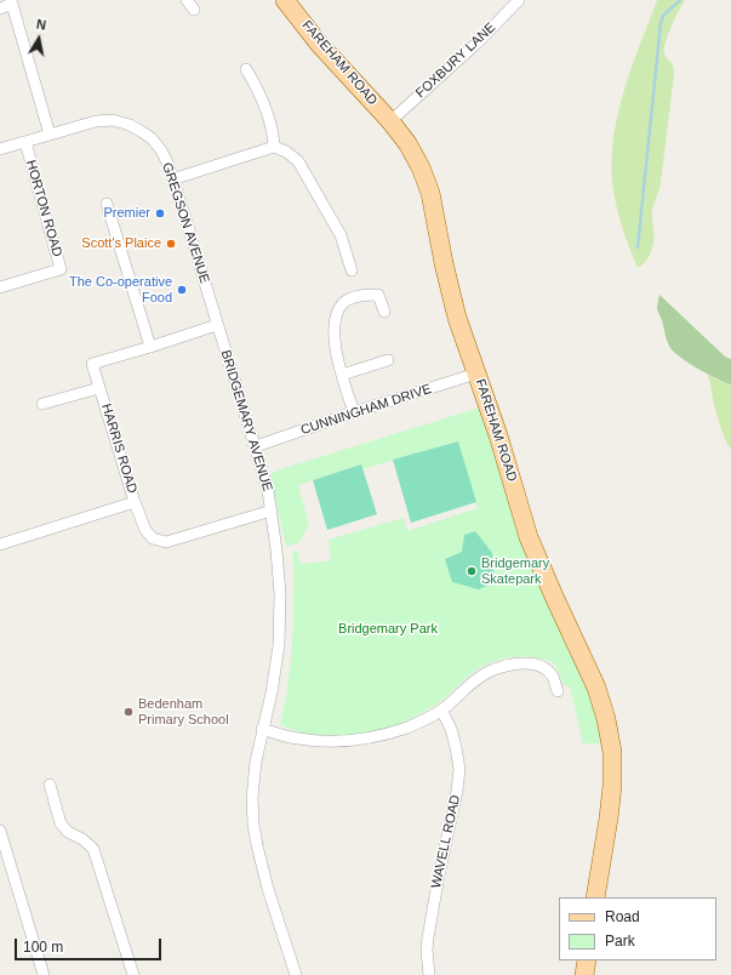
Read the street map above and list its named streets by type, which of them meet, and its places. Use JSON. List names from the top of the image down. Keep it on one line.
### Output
{"streets":{"main road":["FAREHAM ROAD"],"street":["FOXBURY LANE","HORTON ROAD","GREGSON AVENUE","CUNNINGHAM DRIVE","BRIDGEMARY AVENUE","HARRIS ROAD","WAVELL ROAD"]},"crossings":[["FOXBURY LANE","FAREHAM ROAD"],["FAREHAM ROAD","CUNNINGHAM DRIVE"],["HORTON ROAD","GREGSON AVENUE"],["GREGSON AVENUE","BRIDGEMARY AVENUE"],["GREGSON AVENUE","HARRIS ROAD"],["CUNNINGHAM DRIVE","BRIDGEMARY AVENUE"],["BRIDGEMARY AVENUE","HARRIS ROAD"]],"parks":["Bridgemary Park"],"places":["Premier","Scott's Plaice","The Co-operative Food","Bridgemary Skatepark","Bedenham Primary School"],"legend":["Road","Park"],"scale_bar":"100 m","north":"top"}
